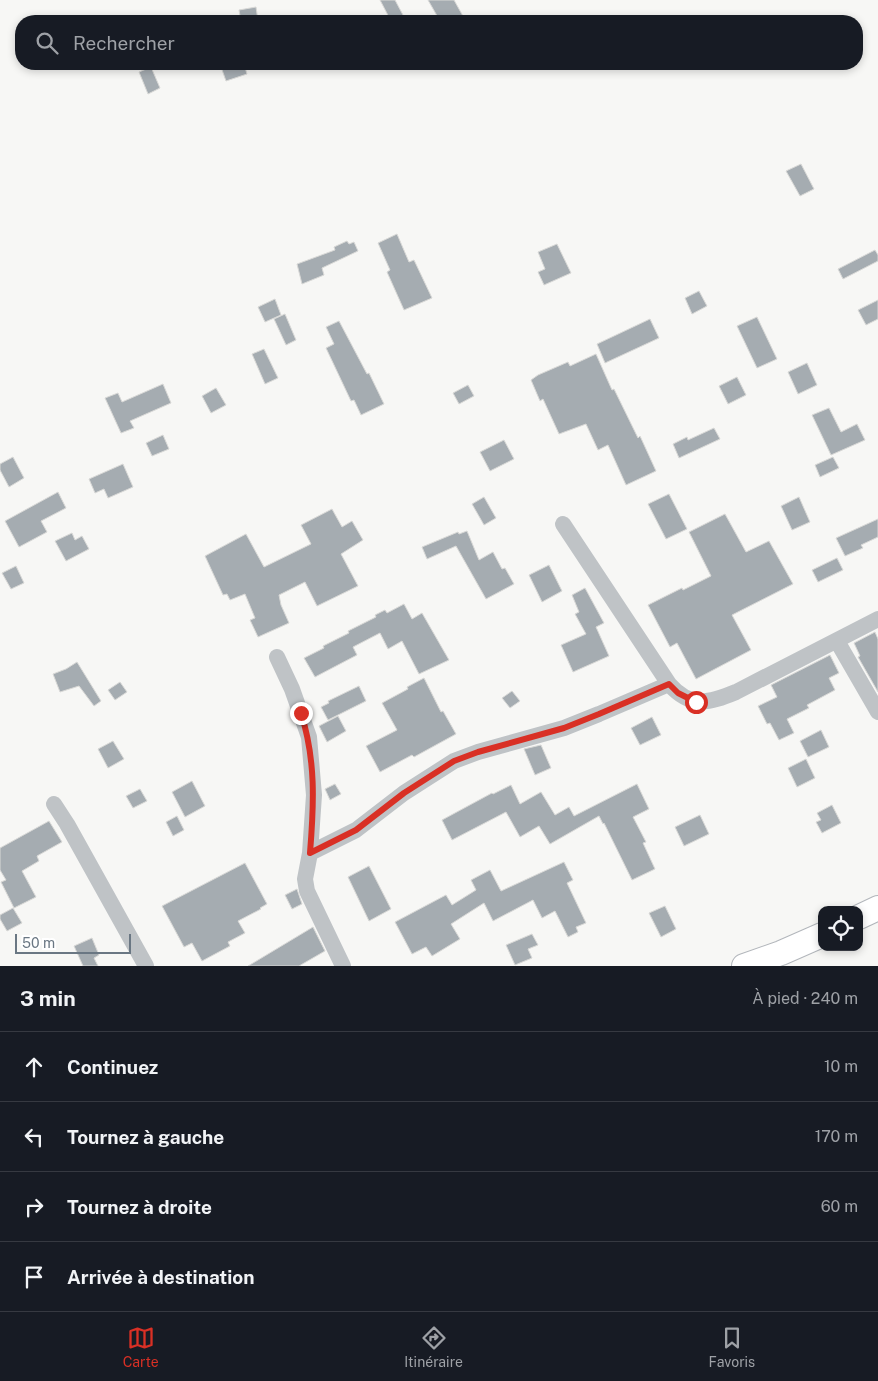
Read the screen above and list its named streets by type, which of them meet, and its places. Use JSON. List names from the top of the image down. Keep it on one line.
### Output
{"scale_bar":"50 m","page":{"search":"Rechercher","scale":"50 m","heading":["3 min","À pied · 240 m"],"list":[["Continuez","10 m"],["Tournez à gauche","170 m"],["Tournez à droite","60 m"],"Arrivée à destination"],"nav":["Carte","Itinéraire","Favoris"]}}
